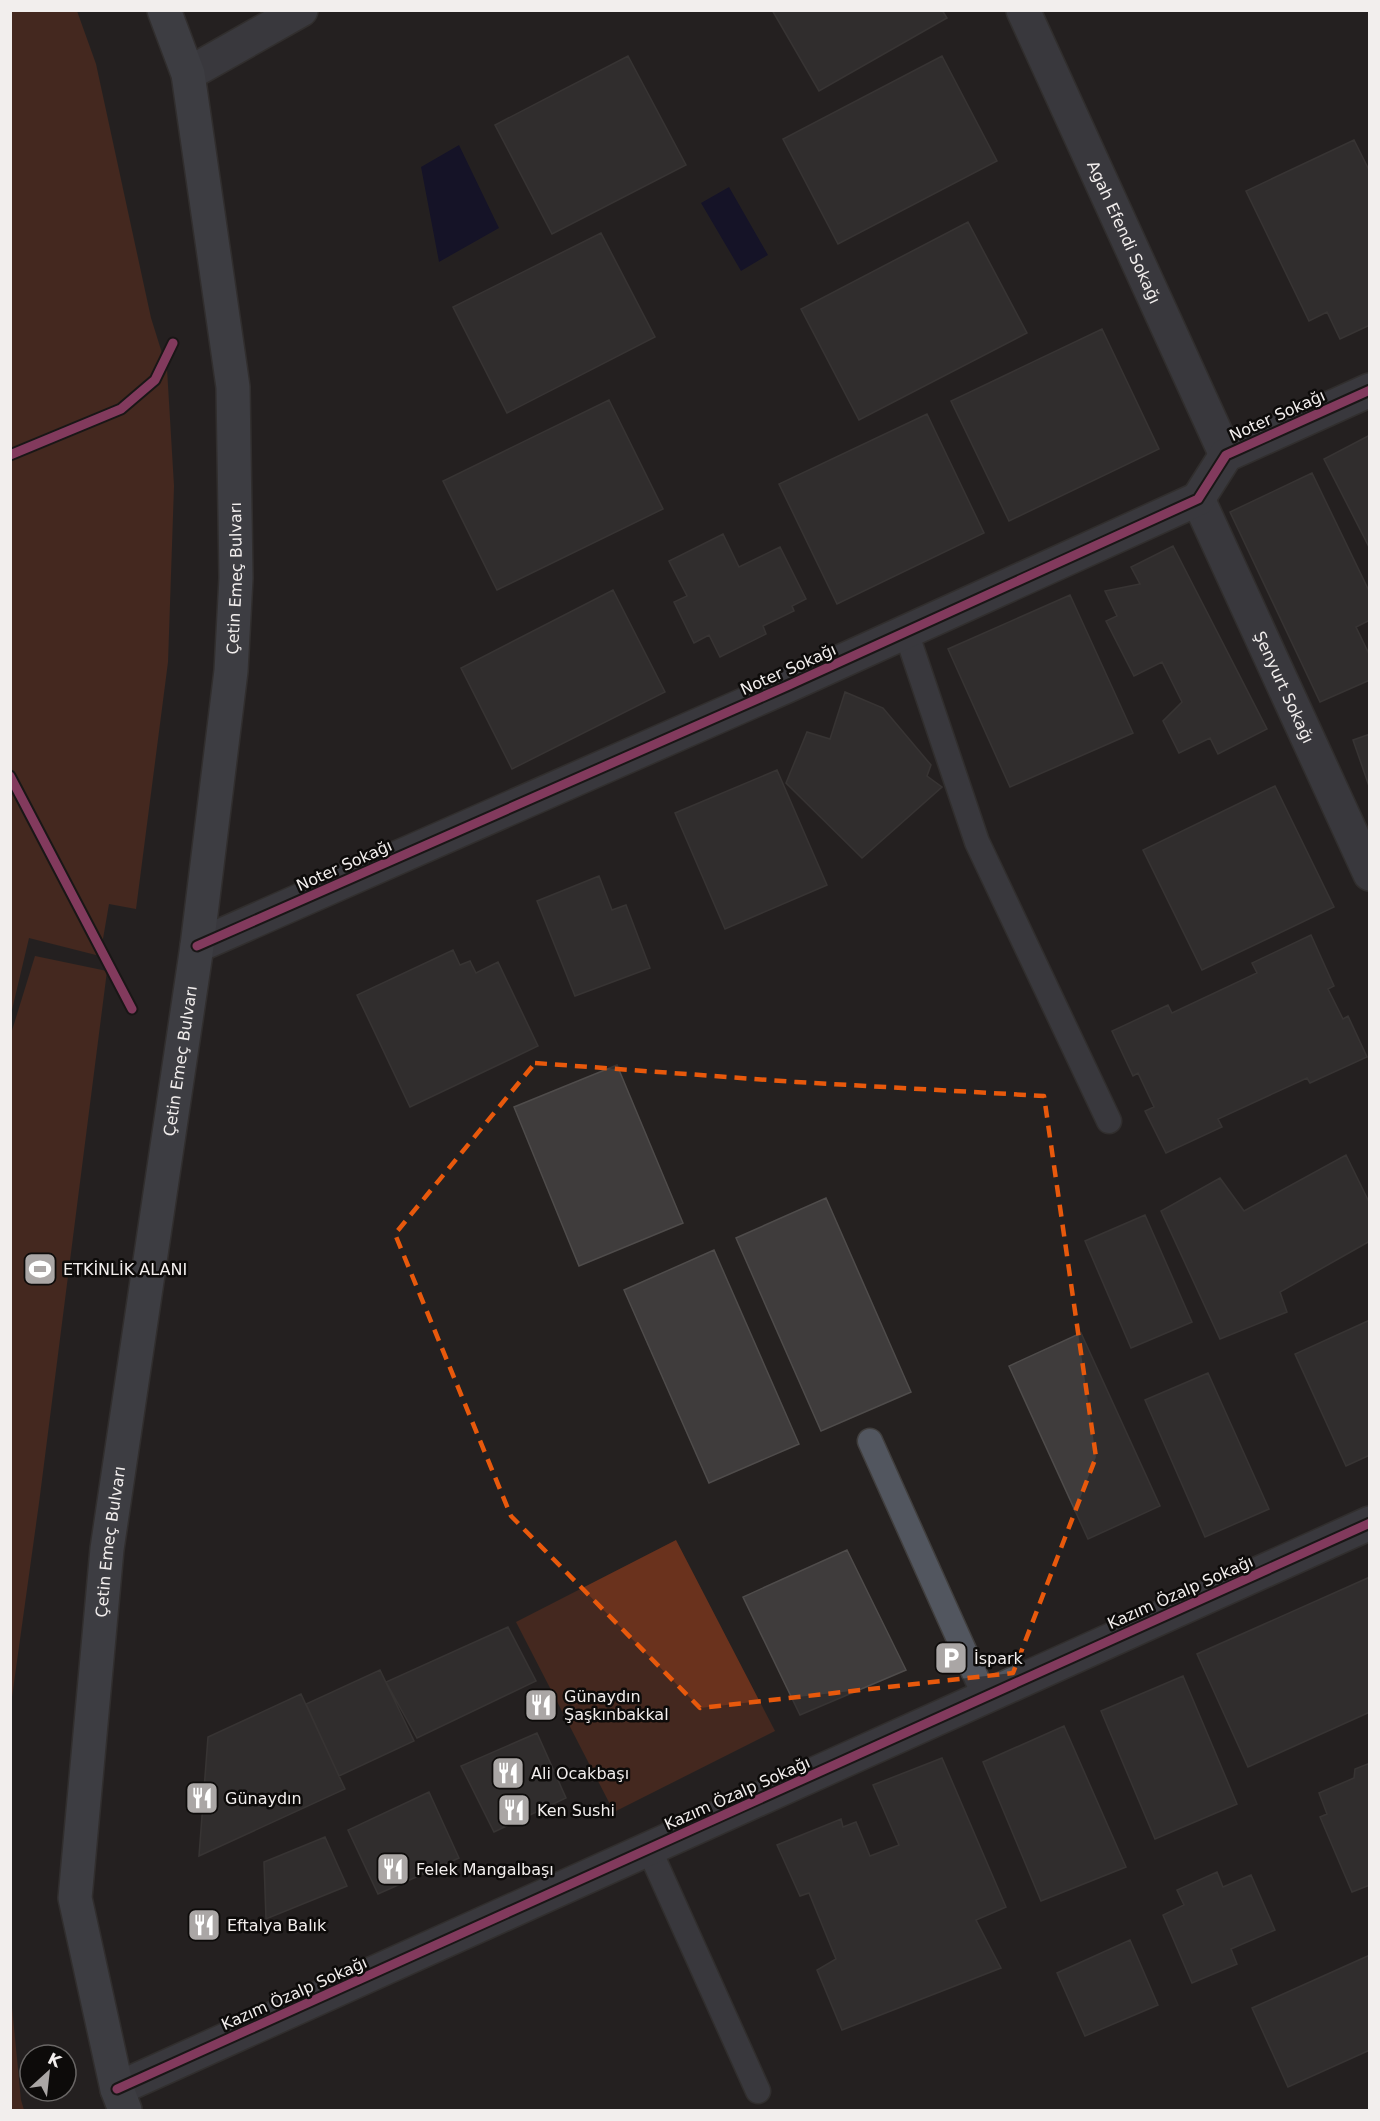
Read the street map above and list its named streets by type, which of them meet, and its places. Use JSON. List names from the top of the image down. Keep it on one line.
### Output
{"streets":{"main road":["Çetin Emeç Bulvarı"],"street":["Agah Efendi Sokağı","Noter Sokağı","Şenyurt Sokağı","Kazım Özalp Sokağı"]},"crossings":[["Agah Efendi Sokağı","Noter Sokağı"],["Noter Sokağı","Çetin Emeç Bulvarı"],["Noter Sokağı","Şenyurt Sokağı"],["Çetin Emeç Bulvarı","Kazım Özalp Sokağı"]],"places":{"sports":["ETKİNLİK ALANI"],"parking":["İspark"],"restaurant":["Günaydın Şaşkınbakkal","Ali Ocakbaşı","Günaydın","Ken Sushi","Felek Mangalbaşı","Eftalya Balık"]},"north":"top right"}
